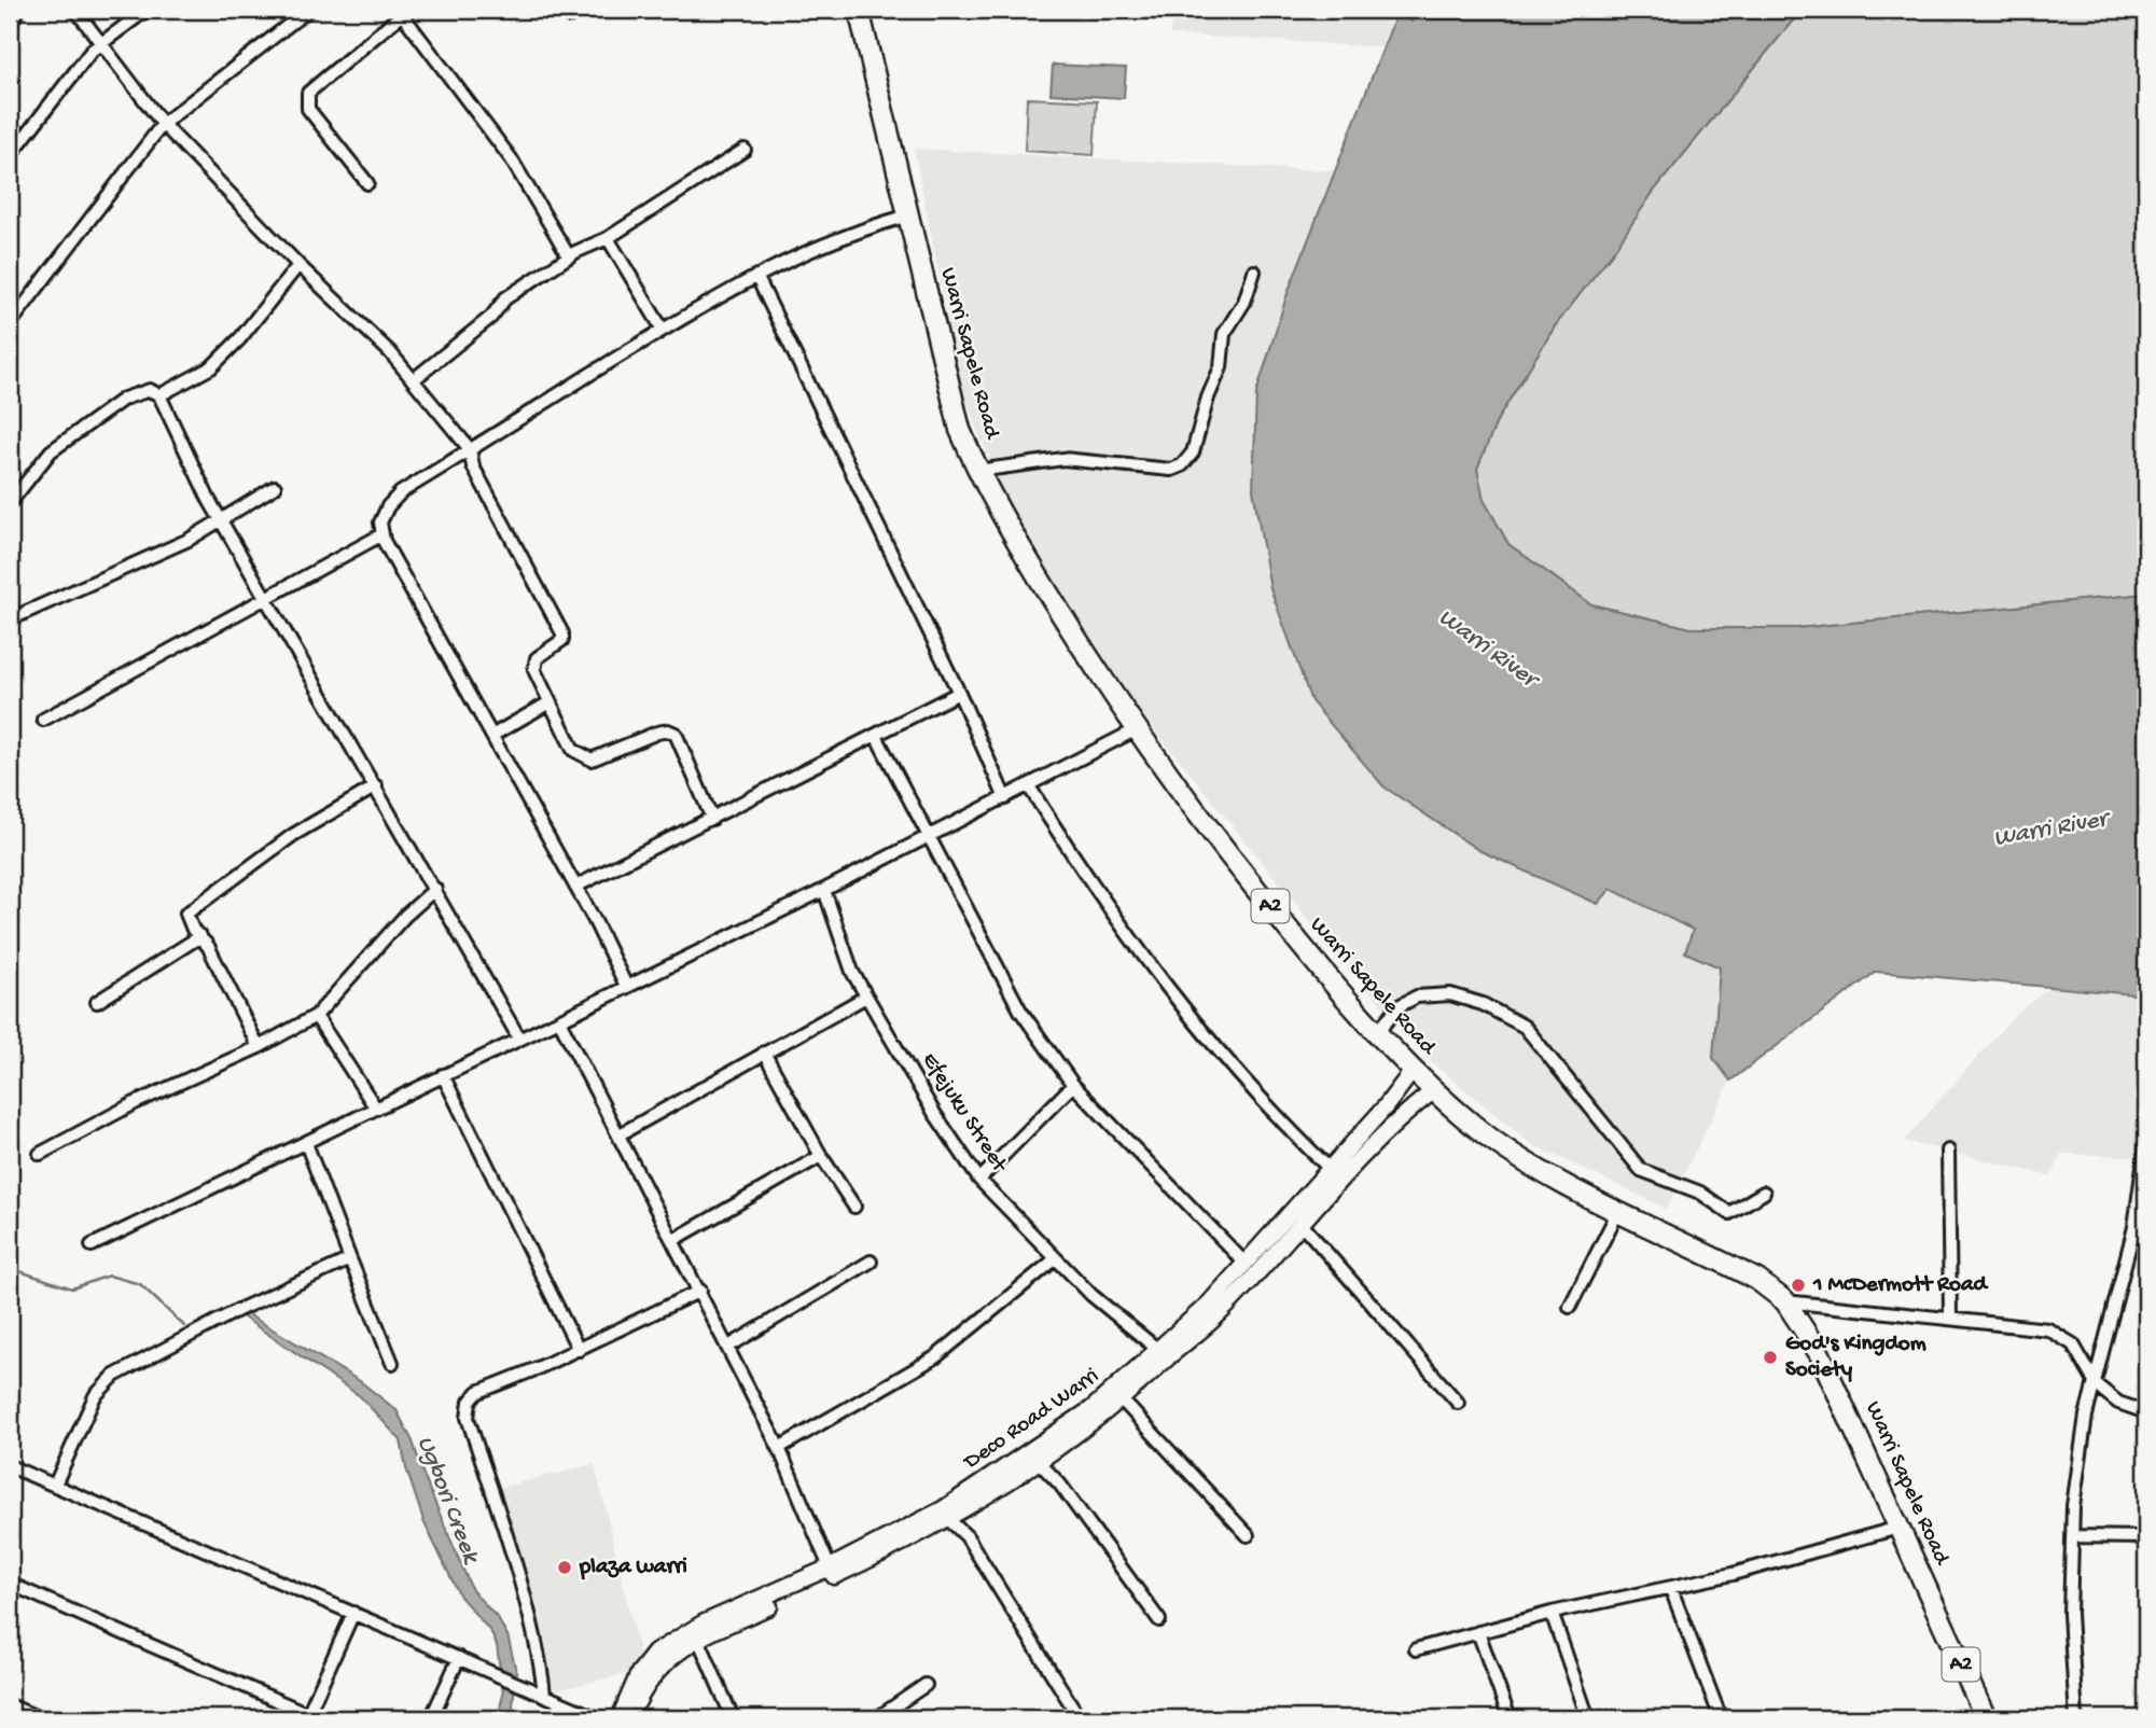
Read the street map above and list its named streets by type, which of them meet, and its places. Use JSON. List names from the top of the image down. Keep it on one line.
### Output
{"streets":{"highway":["Warri Sapele Road","A2"],"main road":["Deco Road Warri"],"street":["Efejuku Street"]},"crossings":[["Warri Sapele Road","Deco Road Warri"],["Efejuku Street","Deco Road Warri"]],"water":["Warri River","Ugbori Creek"],"places":["1 McDermott Road","God's Kingdom Society","plaza warri"]}
